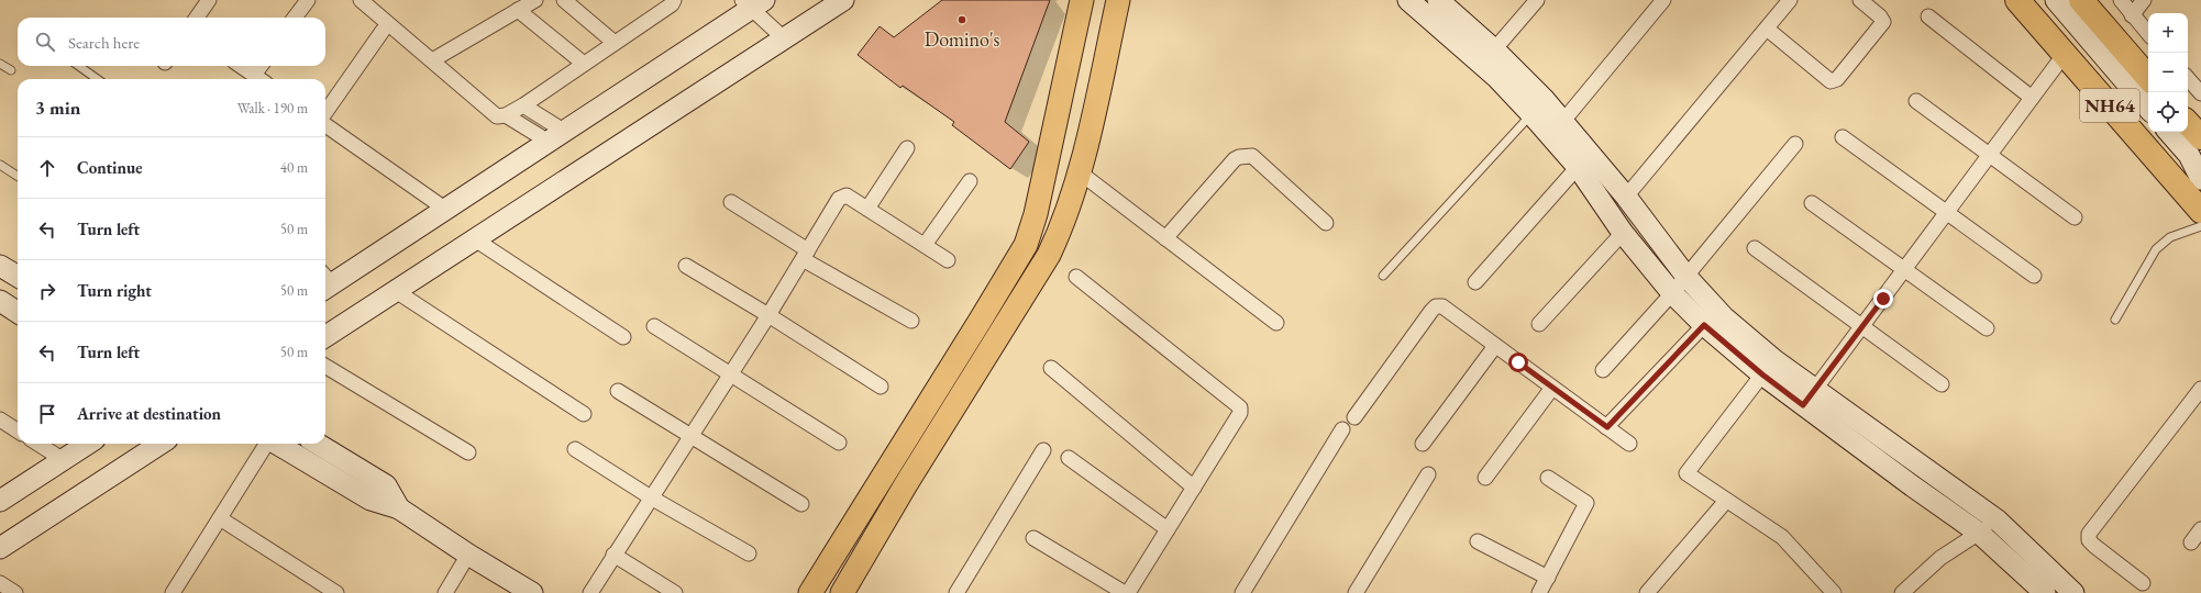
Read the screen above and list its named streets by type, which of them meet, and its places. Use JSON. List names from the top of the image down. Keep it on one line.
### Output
{"streets":{"highway":["NH64"]},"places":["Domino's"],"page":{"map_buttons":["+","−"],"search":"Search here","heading":["3 min","Walk · 190 m"],"list":[["Continue","40 m"],["Turn left","50 m"],["Turn right","50 m"],["Turn left","50 m"],"Arrive at destination"]}}
